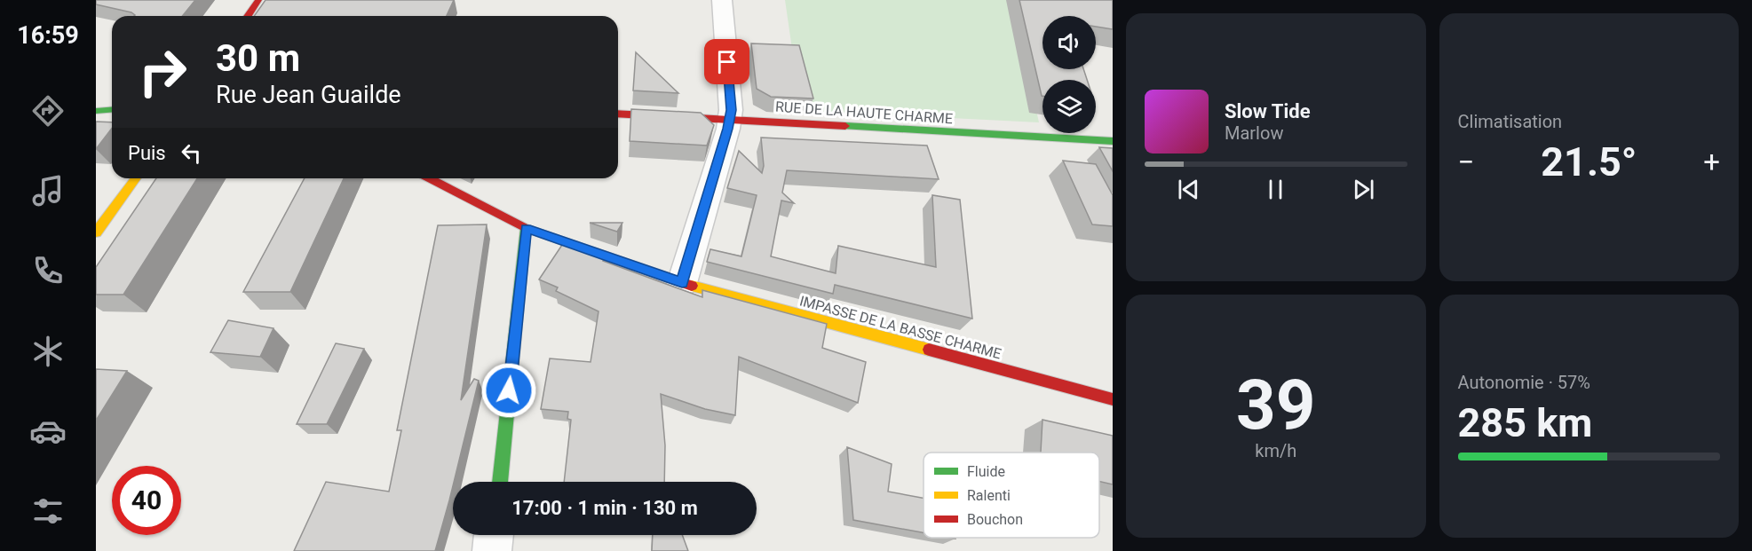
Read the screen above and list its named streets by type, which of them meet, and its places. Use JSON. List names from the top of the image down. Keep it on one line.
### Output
{"streets":{"street":["RUE DE LA HAUTE CHARME","IMPASSE DE LA BASSE CHARME"]},"legend":["Fluide","Ralenti","Bouchon"],"page":{"tabs":"16:59","tile":["Climatisation",["39","km/h"],["Autonomie · 57%","285 km"]],"turn":["30 m","Rue Jean Guailde"],"song":["Slow Tide","Marlow"],"then":"Puis","heat":["−","21.5°","+"],"limit":"40","trip":"17:00 · 1 min · 130 m"}}
